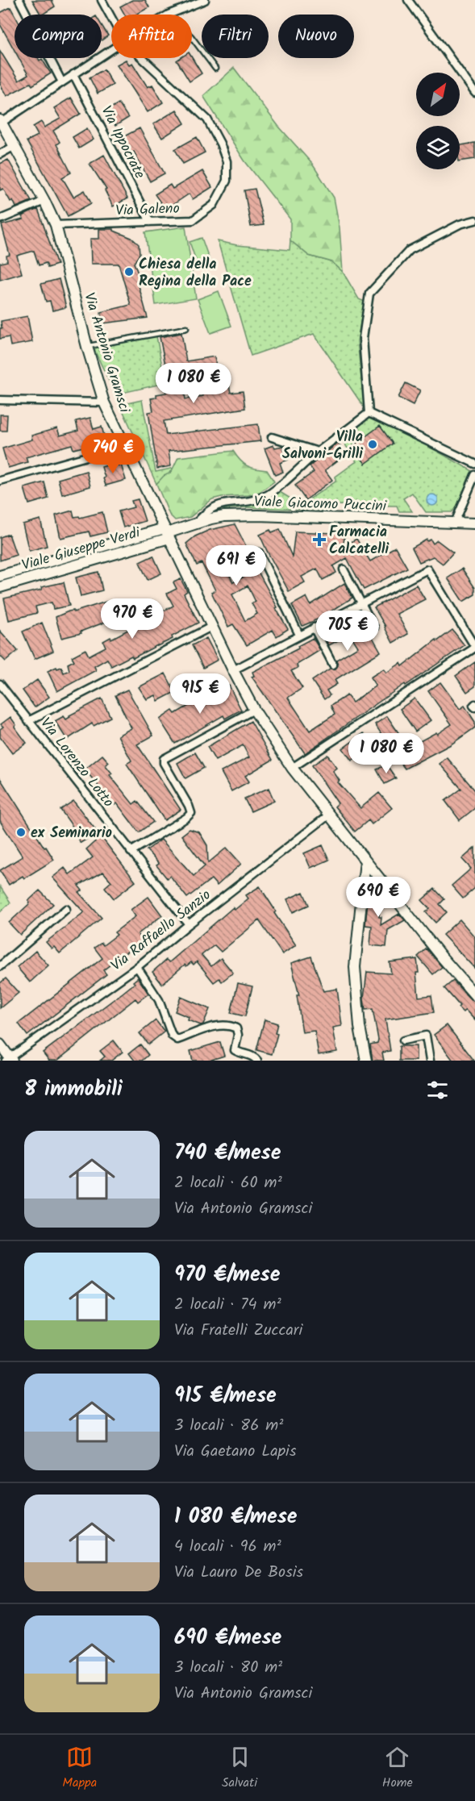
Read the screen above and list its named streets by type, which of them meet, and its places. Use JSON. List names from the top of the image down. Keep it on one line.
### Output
{"streets":{"street":["Via Ippocrate","Via Galeno","Via Antonio Gramsci","Viale Giacomo Puccini","Viale Giuseppe Verdi","Via Lorenzo Lotto","Via Raffaello Sanzio"]},"crossings":[["Via Ippocrate","Via Galeno"],["Via Galeno","Via Antonio Gramsci"],["Via Antonio Gramsci","Viale Giacomo Puccini"],["Via Antonio Gramsci","Viale Giuseppe Verdi"],["Via Antonio Gramsci","Via Raffaello Sanzio"],["Viale Giacomo Puccini","Viale Giuseppe Verdi"],["Via Lorenzo Lotto","Via Raffaello Sanzio"]],"places":{"other":["Chiesa della Regina della Pace","Villa Salvoni-Grilli","ex Seminario"],"health":["Farmacia Calcatelli"]},"north":"top right","page":{"chip":["Compra","Affitta","Filtri","Nuovo"],"price":["1 080 €","740 €","691 €","970 €","705 €","915 €","1 080 €","690 €"],"heading":"8 immobili","list":[{"name":"740 €/mese","note":"2 locali · 60 m² · Via Antonio Gramsci"},{"name":"970 €/mese","note":"2 locali · 74 m² · Via Fratelli Zuccari"},{"name":"915 €/mese","note":"3 locali · 86 m² · Via Gaetano Lapis"},{"name":"1 080 €/mese","note":"4 locali · 96 m² · Via Lauro De Bosis"},{"name":"690 €/mese","note":"3 locali · 80 m² · Via Antonio Gramsci"}],"tabs":["Mappa","Salvati","Home"]}}
